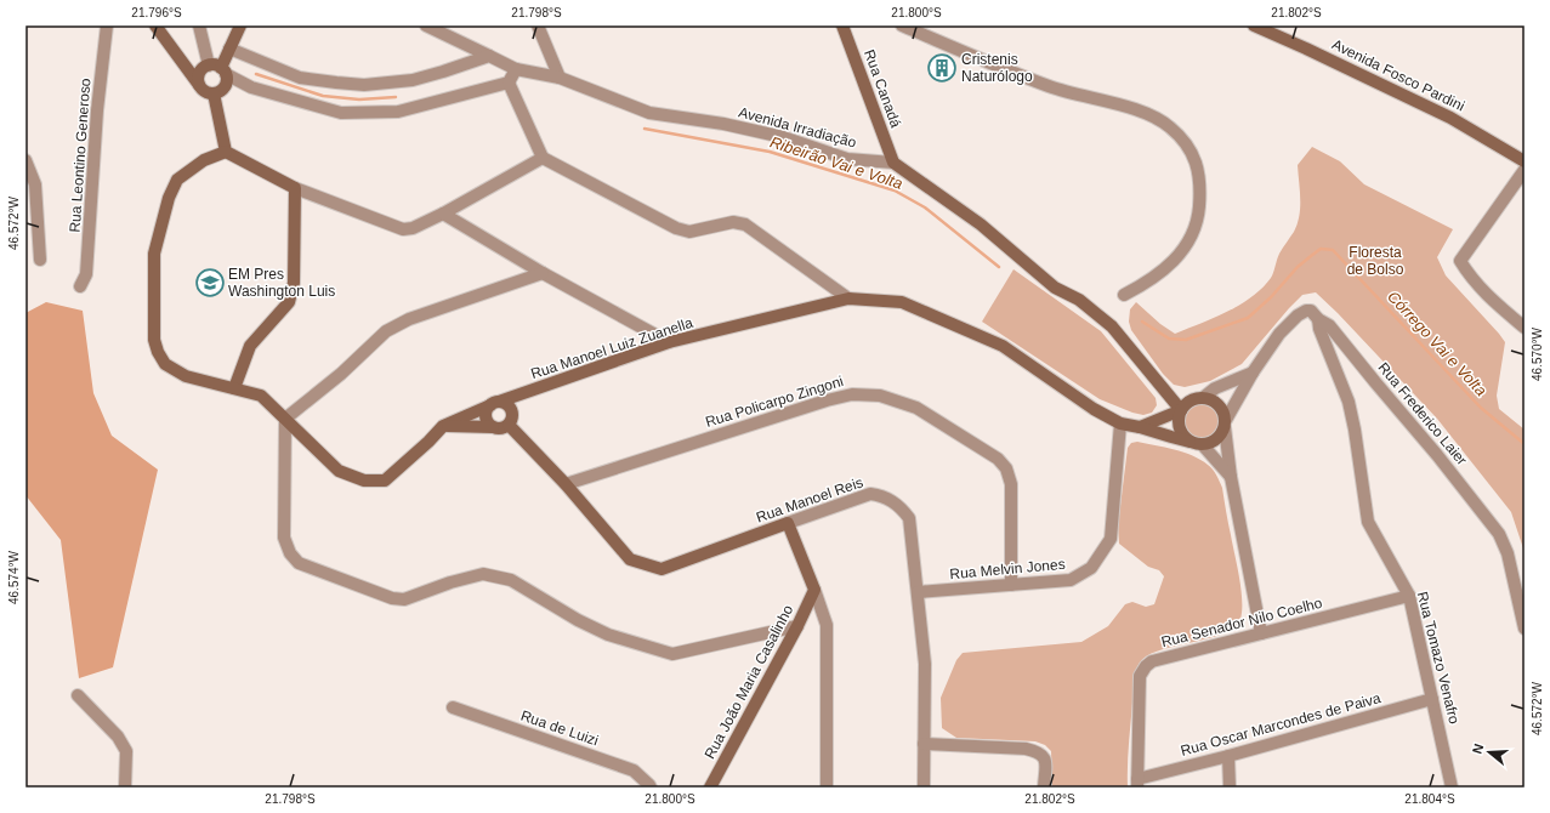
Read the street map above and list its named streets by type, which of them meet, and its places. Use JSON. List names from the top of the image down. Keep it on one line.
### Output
{"streets":{"street":["Avenida Fosco Pardini","Rua Canadá","Avenida Irradiação","Rua Leontino Generoso","Rua Manoel Luiz Zuanella","Rua Policarpo Zingoni","Rua Frederico Laier","Rua Manoel Reis","Rua Melvin Jones","Rua Senador Nilo Coelho","Rua Tomazo Venafro","Rua João Maria Casalinho","Rua Oscar Marcondes de Paiva","Rua de Luizi"]},"crossings":[["Rua Canadá","Avenida Irradiação"],["Rua Manoel Luiz Zuanella","Rua Frederico Laier"],["Rua Manoel Luiz Zuanella","Rua Manoel Reis"],["Rua Manoel Luiz Zuanella","Rua Melvin Jones"],["Rua Policarpo Zingoni","Rua Manoel Reis"],["Rua Policarpo Zingoni","Rua Melvin Jones"],["Rua Frederico Laier","Rua Tomazo Venafro"],["Rua Manoel Reis","Rua Melvin Jones"],["Rua Senador Nilo Coelho","Rua Tomazo Venafro"],["Rua Senador Nilo Coelho","Rua Oscar Marcondes de Paiva"],["Rua Tomazo Venafro","Rua Oscar Marcondes de Paiva"]],"water":["Ribeirão Vai e Volta","Córrego Vai e Volta"],"parks":["Floresta de Bolso"],"places":{"building":["Cristenis Naturólogo"],"school or university":["EM Pres Washington Luis"]},"north":"left","coordinates":["21.796°S","21.798°S","21.800°S","21.802°S","46.572°W","46.570°W","46.574°W","21.804°S"]}
